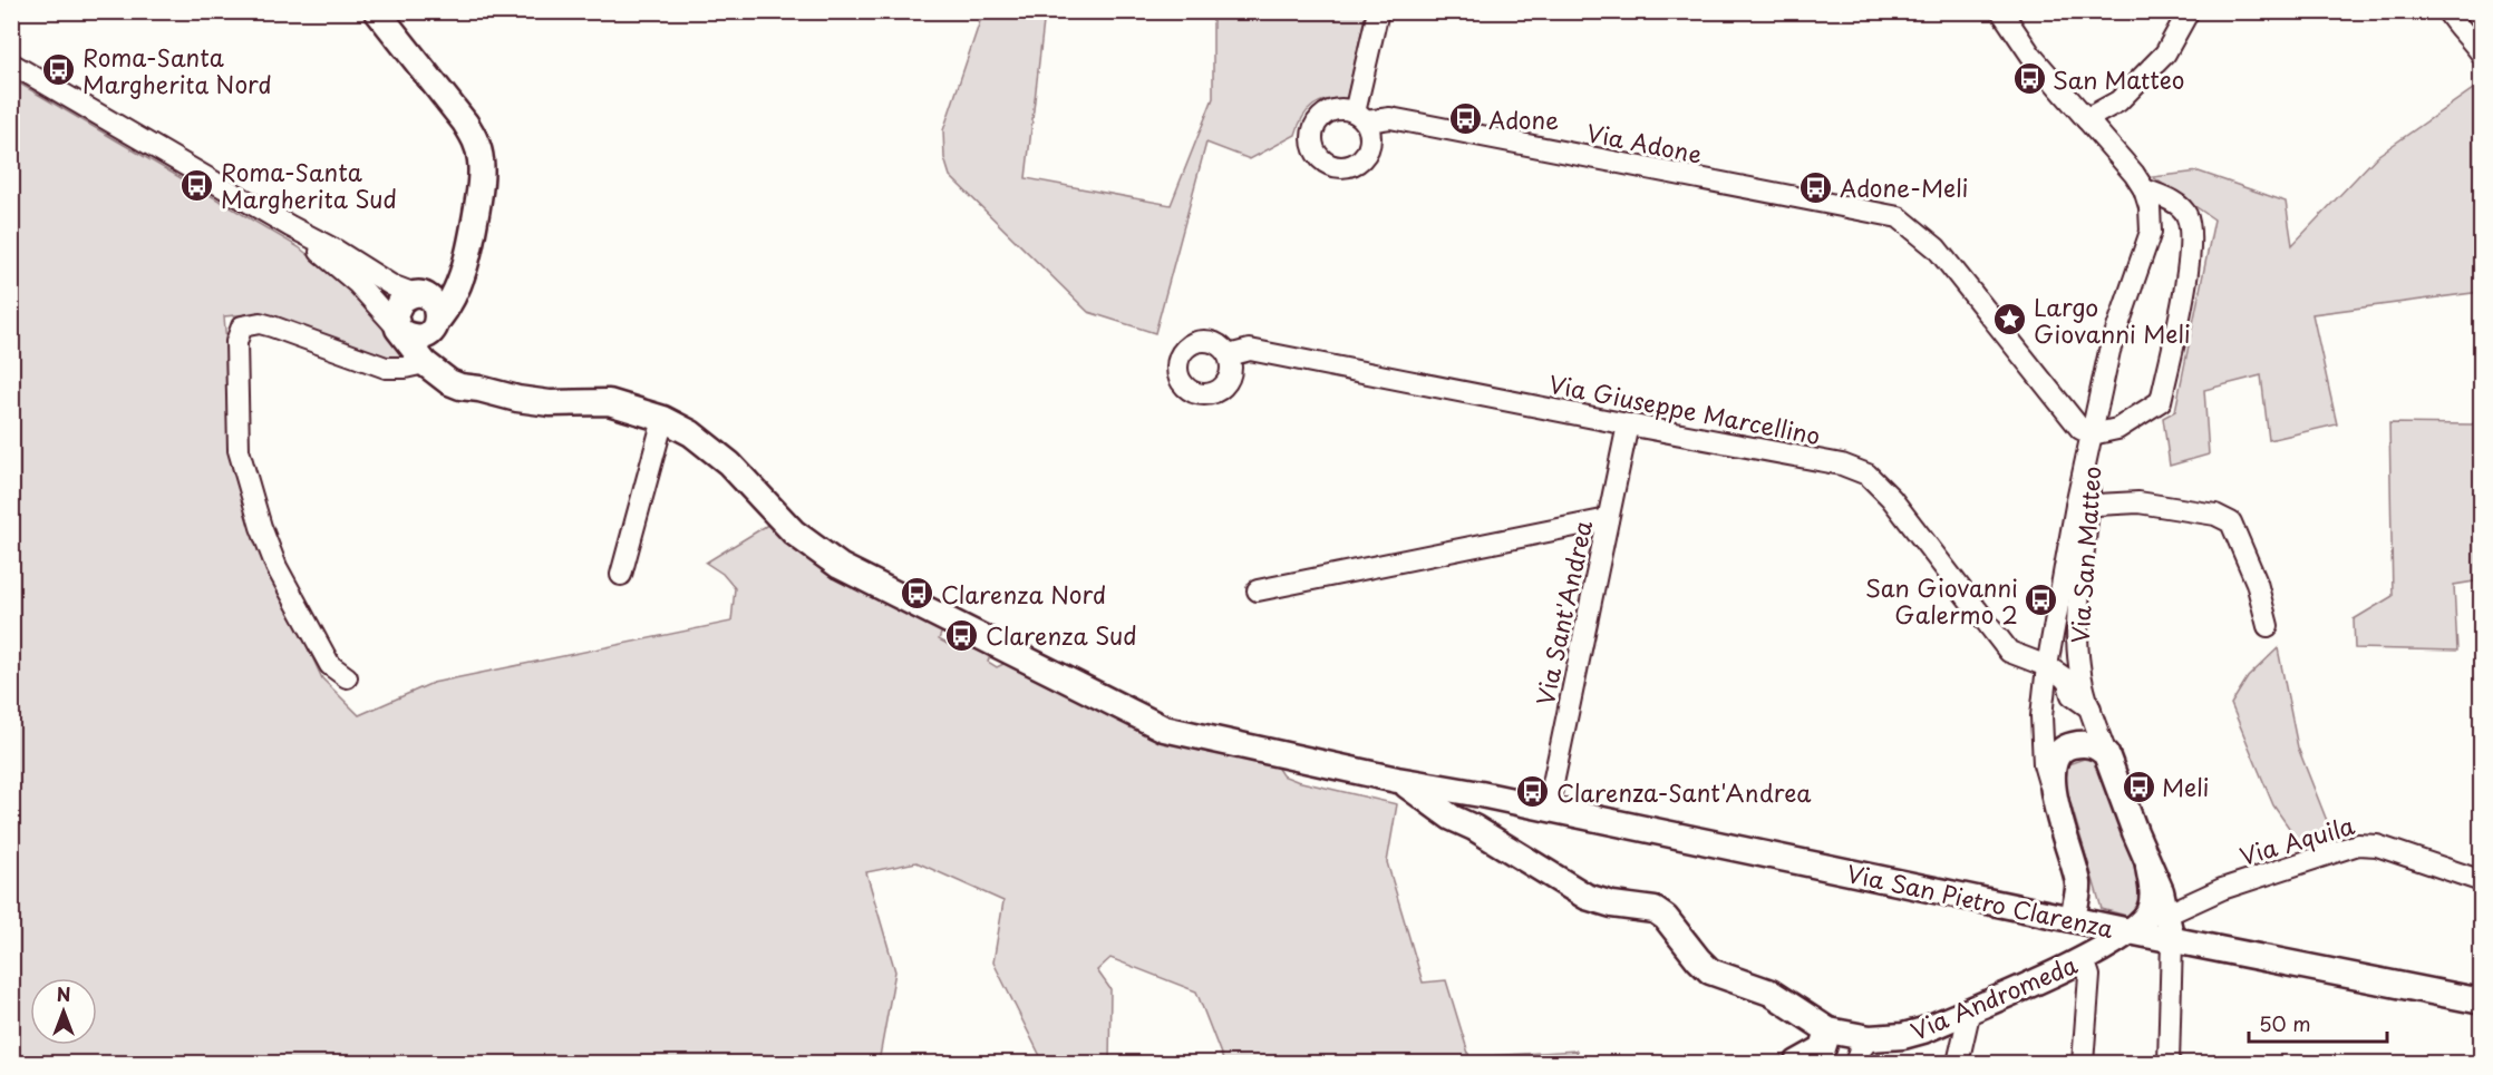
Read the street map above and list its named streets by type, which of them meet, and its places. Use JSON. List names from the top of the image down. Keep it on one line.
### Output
{"streets":{"main road":["Via San Matteo","Via San Pietro Clarenza","Via Andromeda"],"street":["Via Adone","Via Giuseppe Marcellino","Via Sant'Andrea","Via Aquila"]},"crossings":[["Via Adone","Via San Matteo"],["Via Giuseppe Marcellino","Via San Matteo"],["Via Giuseppe Marcellino","Via Sant'Andrea"],["Via San Matteo","Via Aquila"],["Via San Matteo","Via San Pietro Clarenza"],["Via San Matteo","Via Andromeda"],["Via Sant'Andrea","Via San Pietro Clarenza"],["Via San Pietro Clarenza","Via Andromeda"]],"places":{"bus stop":["Roma-Santa Margherita Nord","San Matteo","Adone","Roma-Santa Margherita Sud","Adone-Meli","Clarenza Nord","San Giovanni Galermo 2","Clarenza Sud","Meli","Clarenza-Sant'Andrea"],"place":["Largo Giovanni Meli"]},"scale_bar":"50 m","north":"top"}
